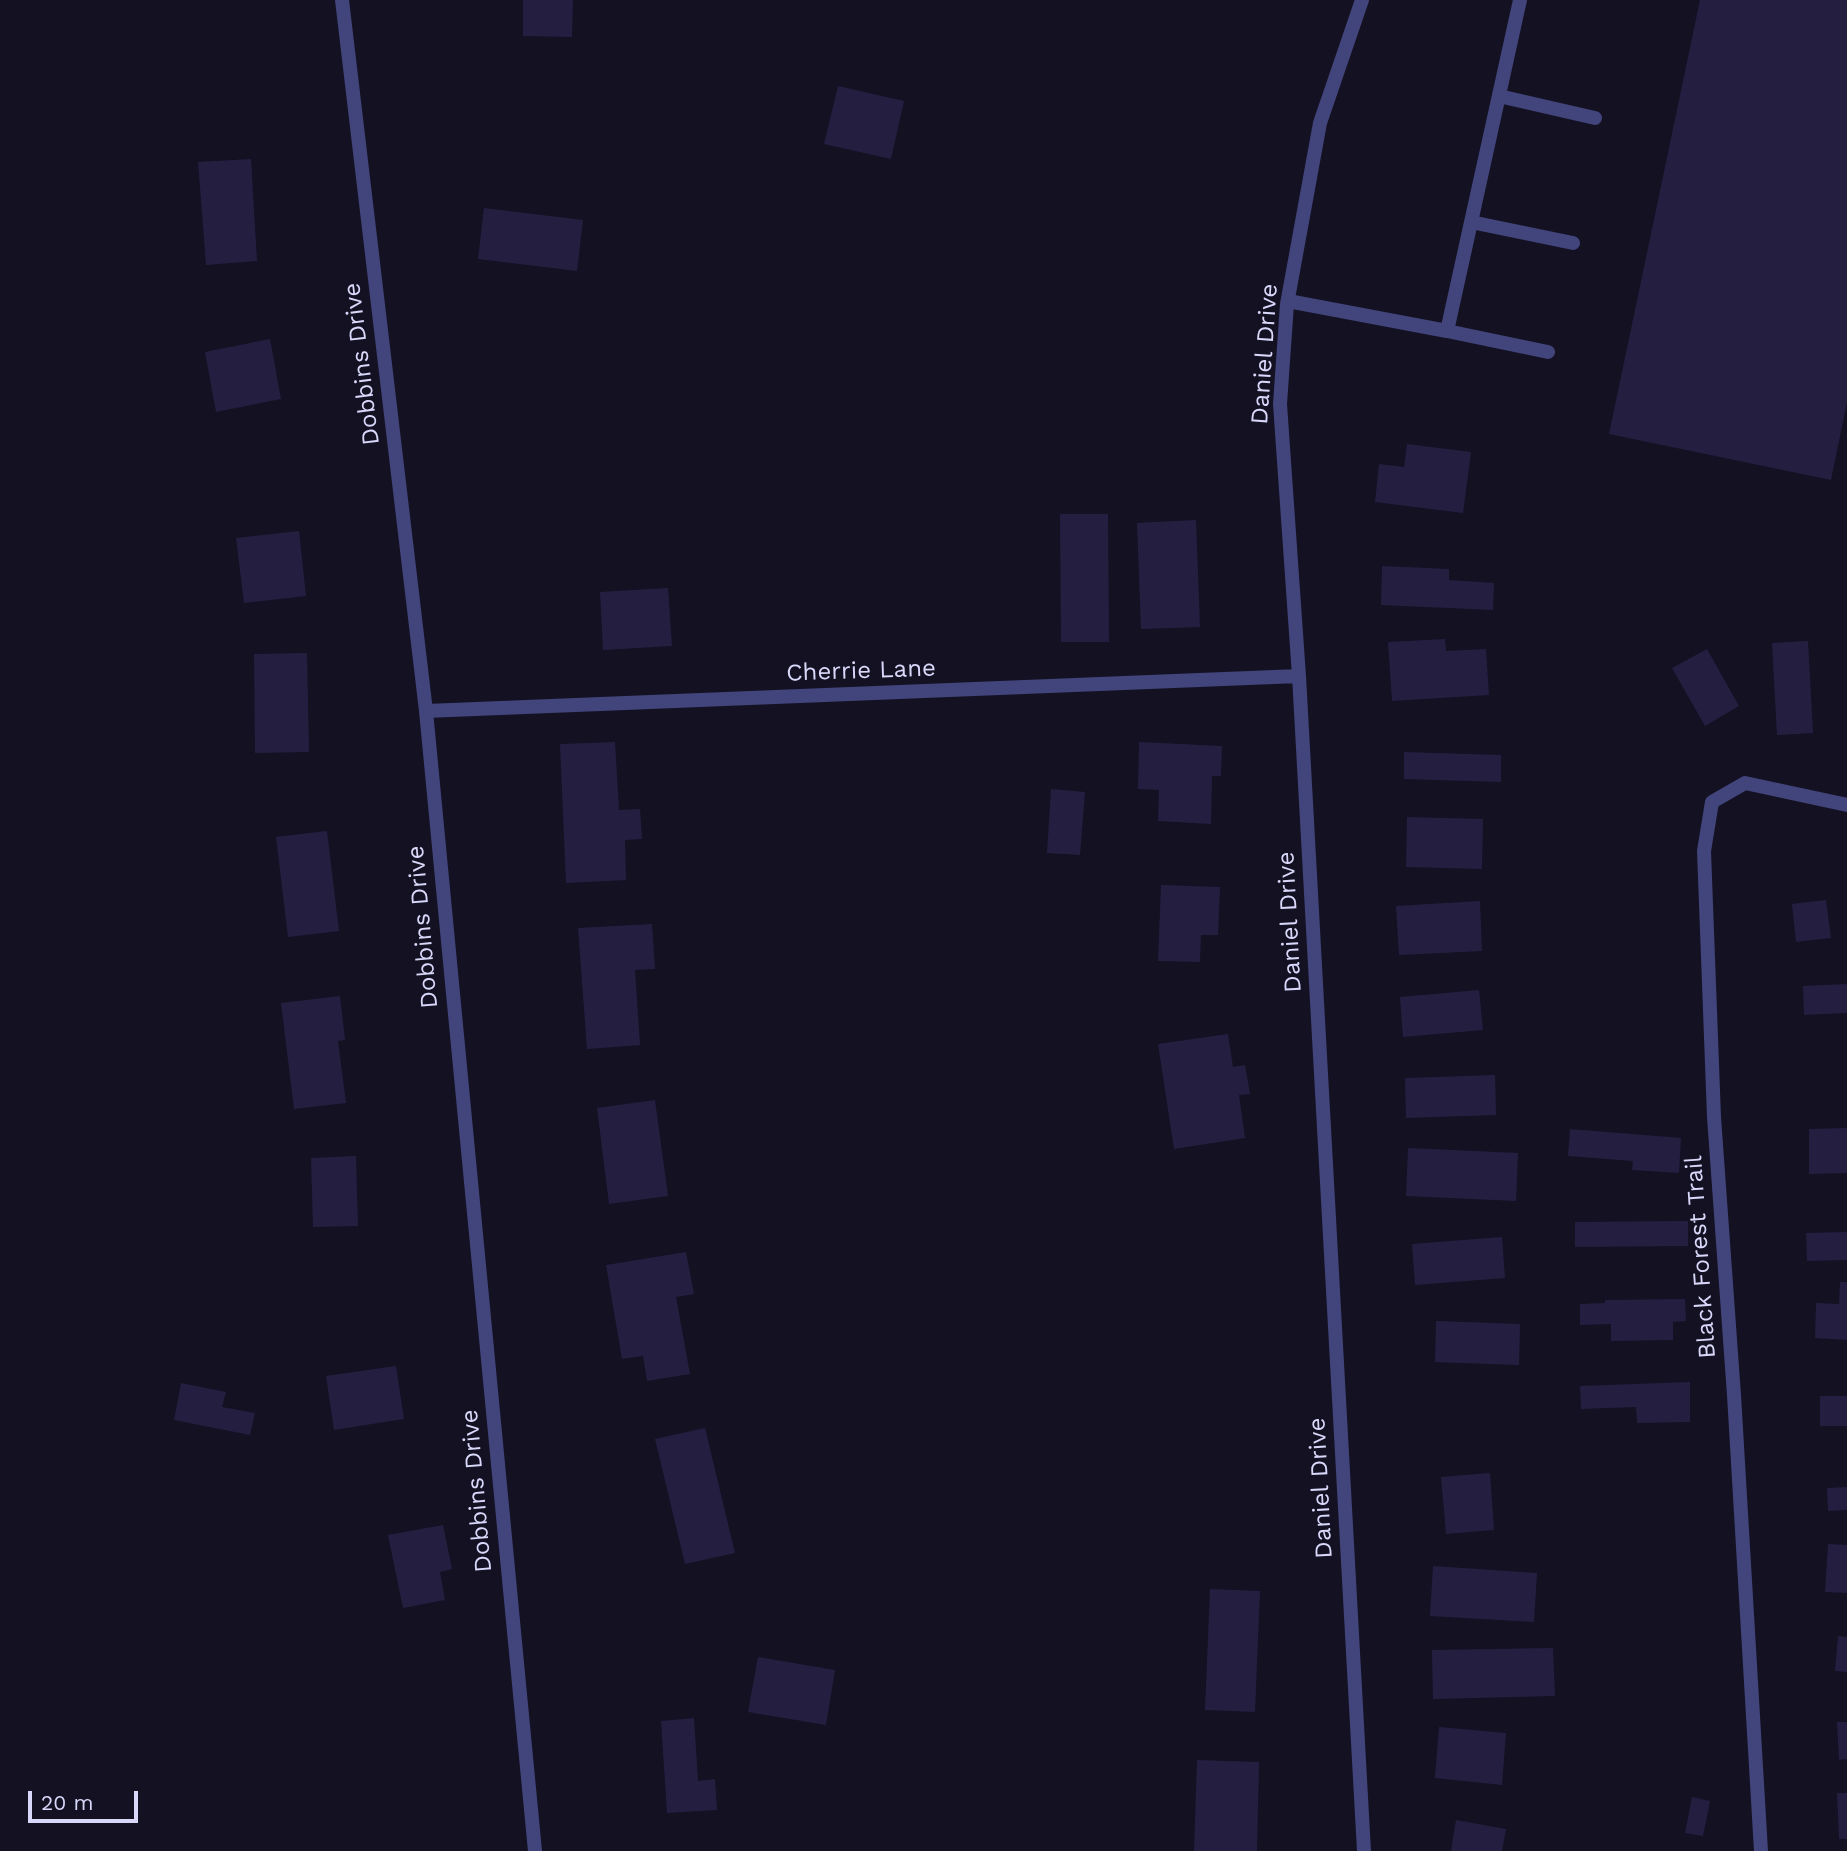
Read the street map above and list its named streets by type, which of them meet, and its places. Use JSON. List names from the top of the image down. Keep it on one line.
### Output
{"streets":{"street":["Daniel Drive","Dobbins Drive","Cherrie Lane","Black Forest Trail"]},"crossings":[["Daniel Drive","Cherrie Lane"],["Dobbins Drive","Cherrie Lane"]],"scale_bar":"20 m"}
